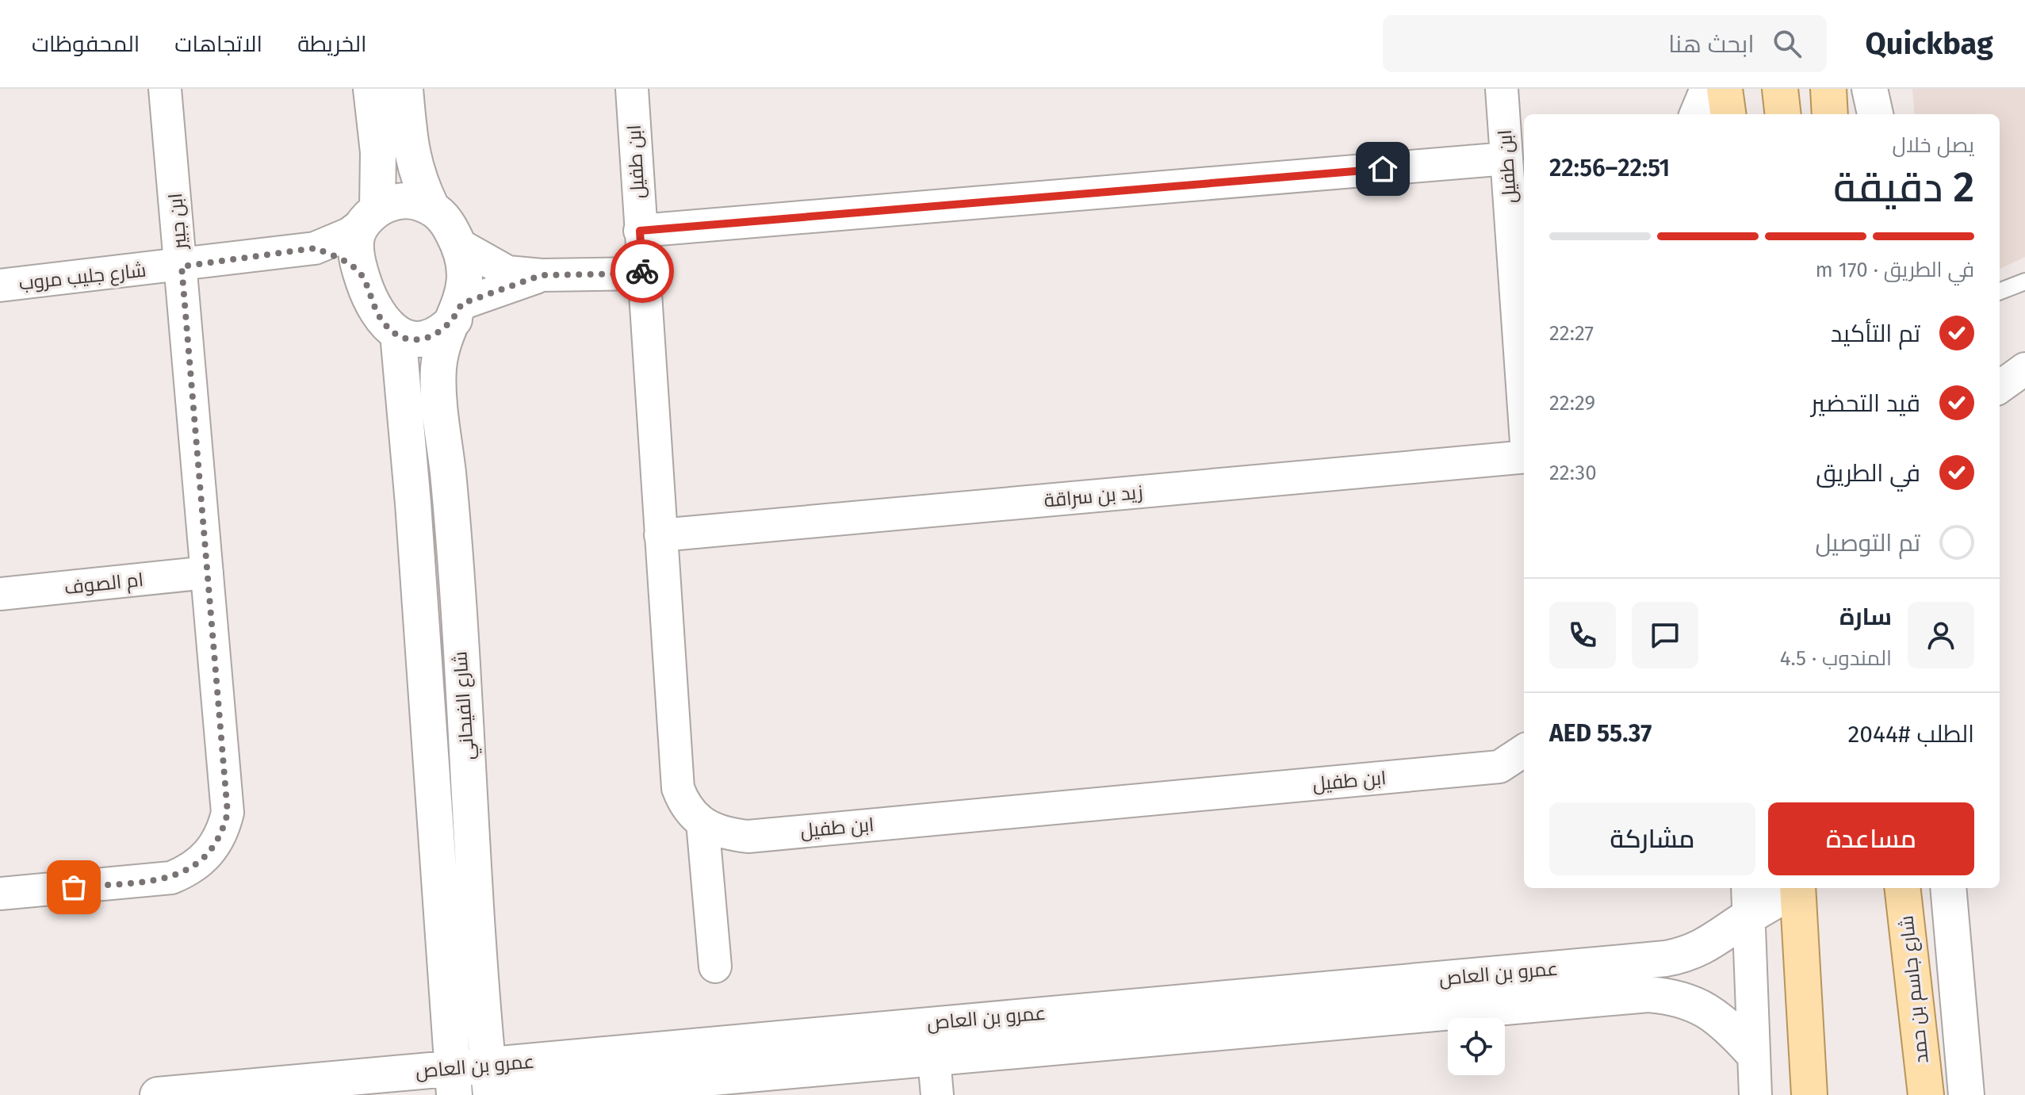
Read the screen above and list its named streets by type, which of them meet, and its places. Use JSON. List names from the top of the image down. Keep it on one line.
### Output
{"streets":{"main road":["شارع جاسم بن حمد"],"street":["ابن طفيل","ابن جبير","شارع جليب مروب","زيد بن سراقة","ام الصوف","شارع الفيحاني","عمرو بن العاص"]},"crossings":[["ابن طفيل","زيد بن سراقة"],["ابن جبير","شارع جليب مروب"],["ابن جبير","ام الصوف"],["شارع جليب مروب","شارع الفيحاني"],["شارع الفيحاني","عمرو بن العاص"]],"page":{"header":"Quickbag","search":"ابحث هنا","nav":["الخريطة","الاتجاهات","المحفوظات"],"heading":["2 دقيقة","يصل خلال","22:51–22:56"],"panel":["سارة","المندوب · 4.5","الطلب #2044","AED 55.37"],"bar":"في الطريق · 170 m","list":[["تم التأكيد","22:27"],["قيد التحضير","22:29"],["في الطريق","22:30"],"تم التوصيل"],"buttons":["مساعدة","مشاركة"]}}
